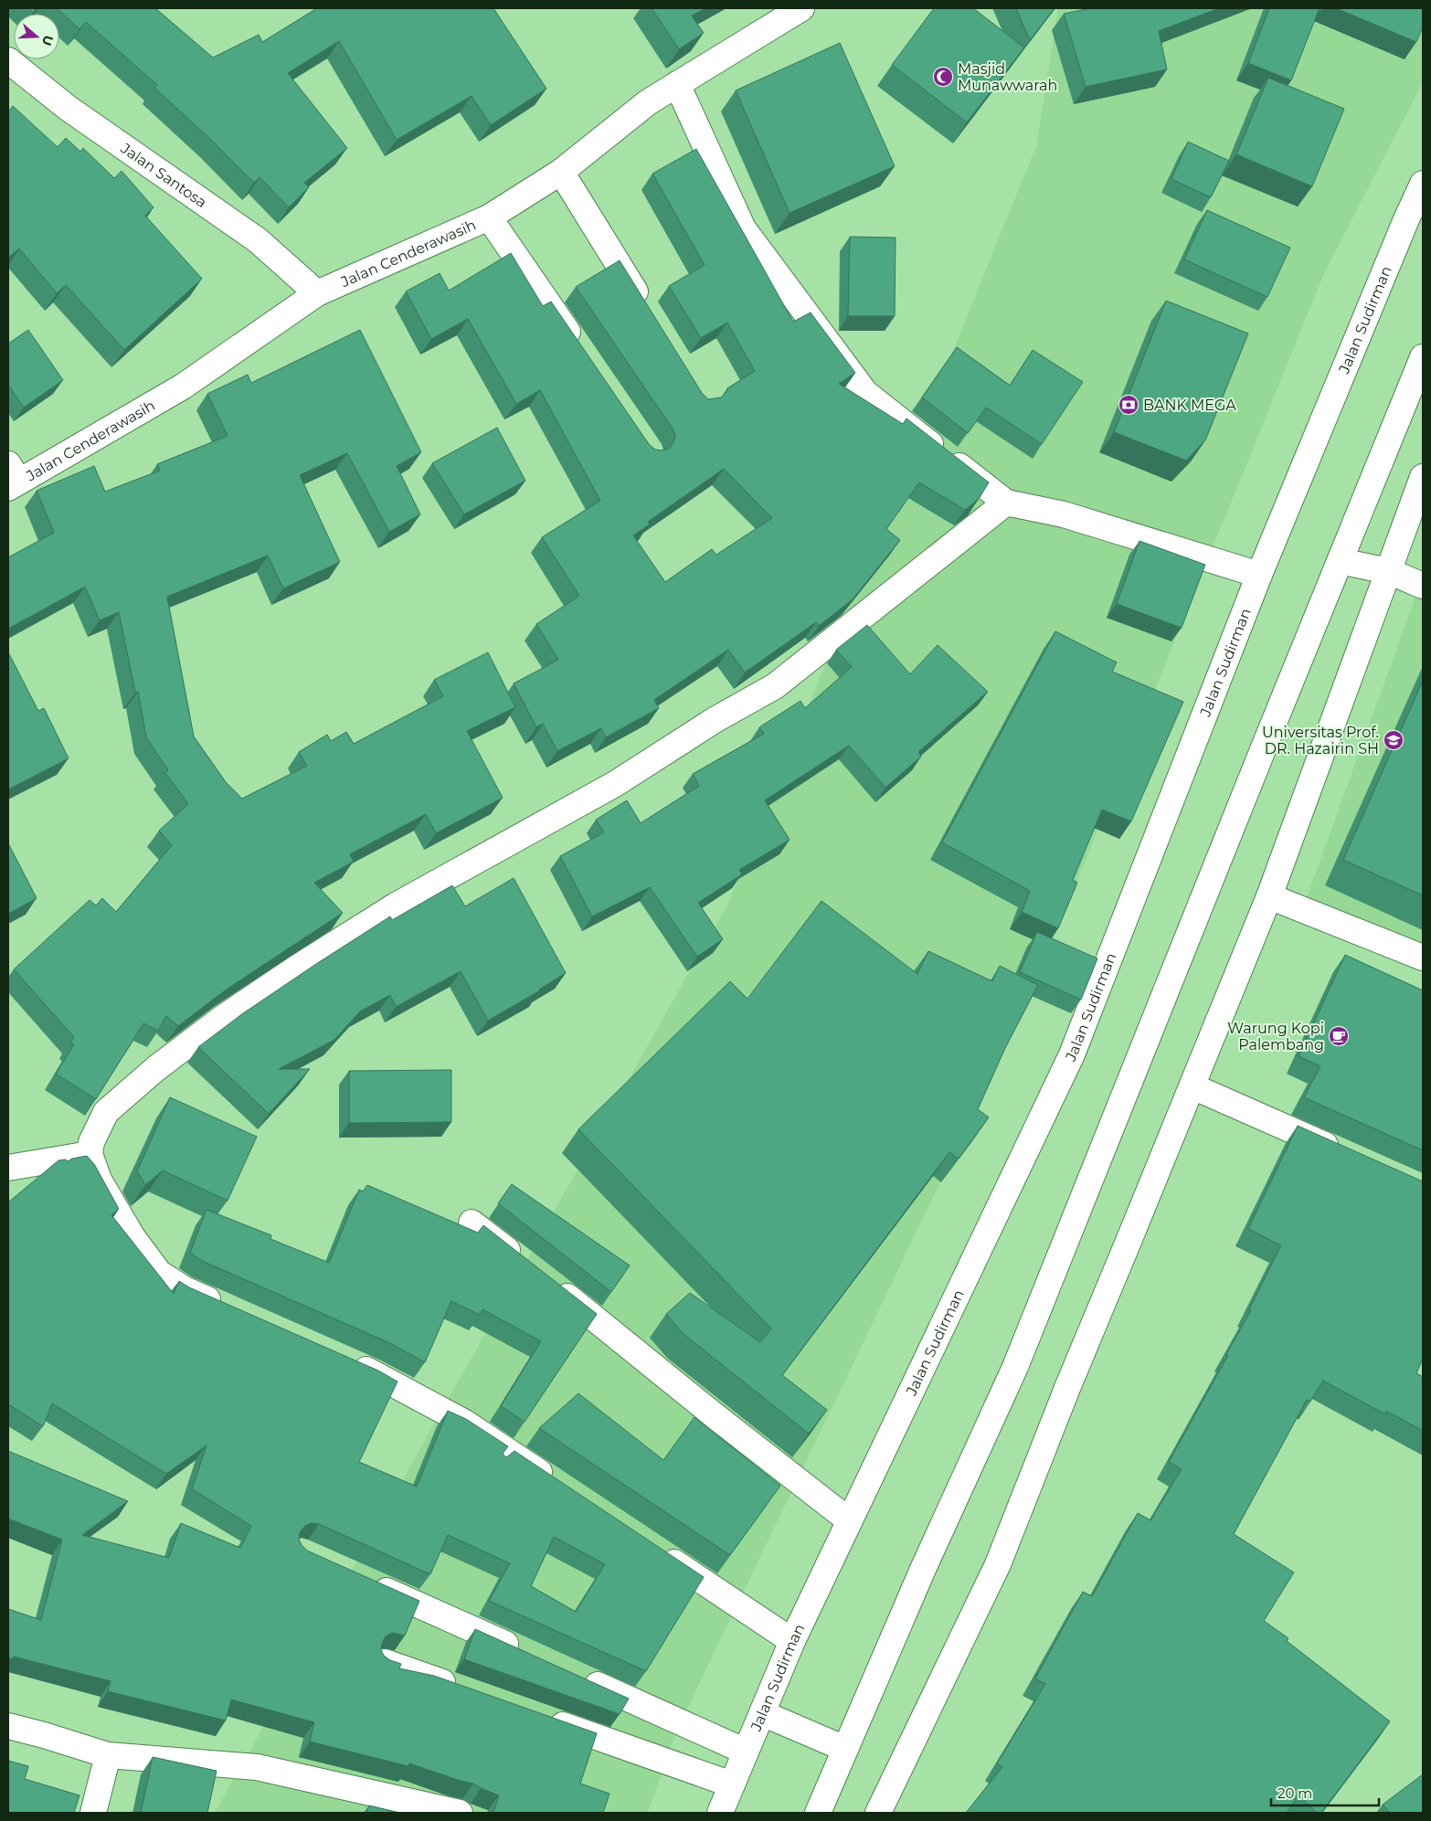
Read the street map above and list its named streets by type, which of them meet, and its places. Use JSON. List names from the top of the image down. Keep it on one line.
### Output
{"streets":{"street":["Jalan Santosa","Jalan Cenderawasih","Jalan Sudirman"]},"crossings":[["Jalan Santosa","Jalan Cenderawasih"]],"places":{"mosque":["Masjid Munawwarah"],"bank":["BANK MEGA"],"school or university":["Universitas Prof. DR. Hazairin SH"],"cafe":["Warung Kopi Palembang"]},"scale_bar":"20 m","north":"right"}
